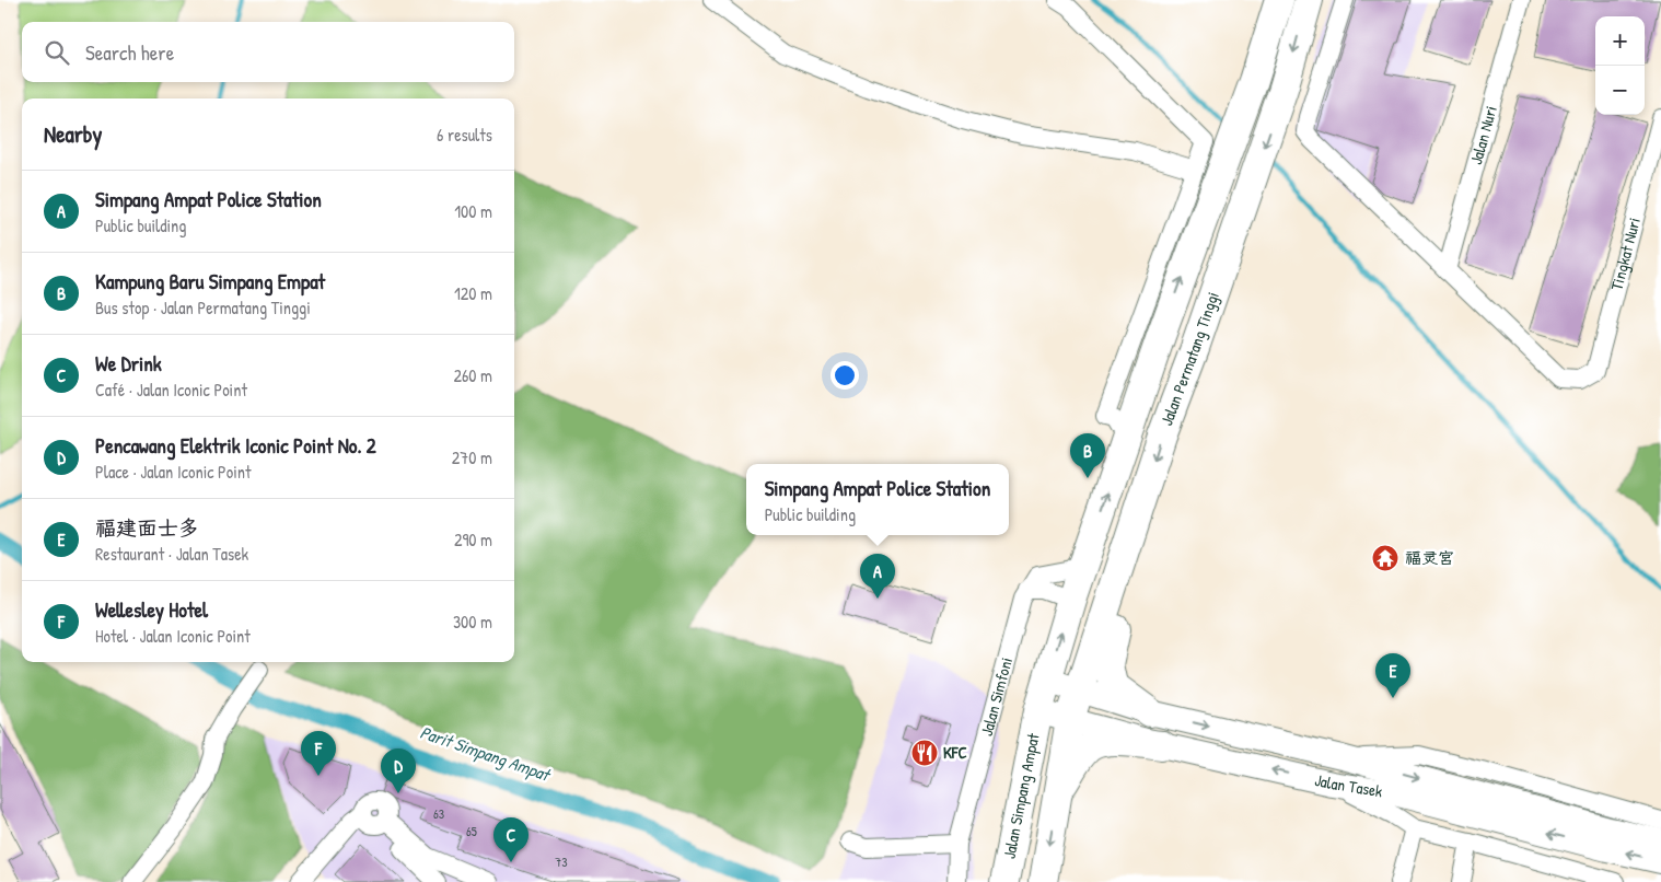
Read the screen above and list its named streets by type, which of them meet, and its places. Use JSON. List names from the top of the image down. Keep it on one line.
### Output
{"streets":{"highway":["Jalan Permatang Tinggi","Jalan Simpang Ampat"],"main road":["Jalan Tasek"],"street":["Jalan Nuri","Tingkat Nuri","Jalan Simfoni"]},"crossings":[["Jalan Nuri","Tingkat Nuri"],["Jalan Permatang Tinggi","Jalan Tasek"],["Jalan Permatang Tinggi","Jalan Simpang Ampat"],["Jalan Tasek","Jalan Simpang Ampat"]],"water":["Parit Simpang Ampat"],"places":{"temple":["福灵宫"],"restaurant":["KFC"]},"house_numbers":["63","65","73"],"page":{"map_buttons":["+","−"],"search":"Search here","heading":["Nearby","6 results"],"list":[{"mark":"A","name":"Simpang Ampat Police Station","note":"Public building","value":"100 m"},{"mark":"B","name":"Kampung Baru Simpang Empat","note":"Bus stop · Jalan Permatang Tinggi","value":"120 m"},{"mark":"C","name":"We Drink","note":"Café · Jalan Iconic Point","value":"260 m"},{"mark":"D","name":"Pencawang Elektrik Iconic Point No. 2","note":"Place · Jalan Iconic Point","value":"270 m"},{"mark":"E","name":"福建面士多","note":"Restaurant · Jalan Tasek","value":"290 m"},{"mark":"F","name":"Wellesley Hotel","note":"Hotel · Jalan Iconic Point","value":"300 m"}],"pins":["B","A","E","F","D","C"],"popup":["Simpang Ampat Police Station","Public building"]}}
